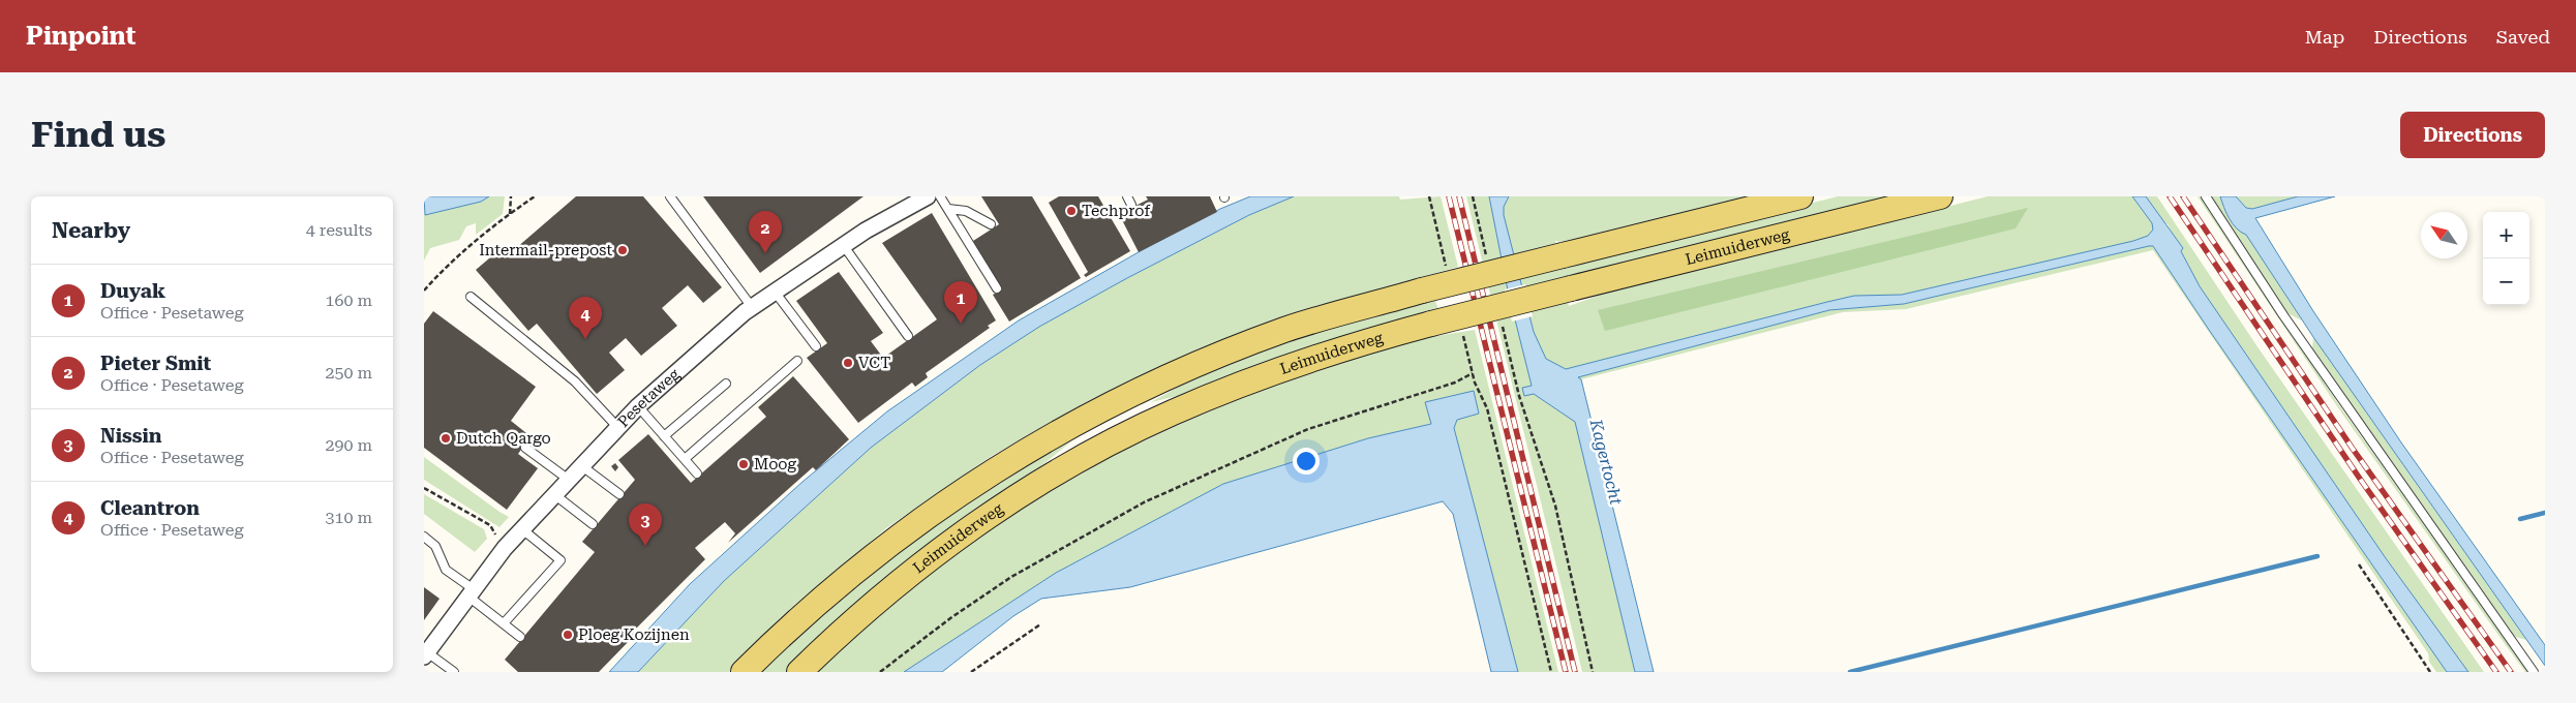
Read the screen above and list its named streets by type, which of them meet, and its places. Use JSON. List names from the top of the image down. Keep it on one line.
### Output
{"streets":{"main road":["Leimuiderweg"],"street":["Pesetaweg"]},"water":["Kagertocht"],"places":["Techprof","Intermail-prepost","VCT","Dutch Qargo","Moog","Ploeg Kozijnen"],"north":"top left","page":{"header":"Pinpoint","nav":["Map","Directions","Saved"],"buttons":"Directions","title":"Find us","heading":["Nearby","4 results"],"pins":["2","1","4","3"],"map_buttons":["+","−"],"list":[{"mark":"1","name":"Duyak","note":"Office · Pesetaweg","value":"160 m"},{"mark":"2","name":"Pieter Smit","note":"Office · Pesetaweg","value":"250 m"},{"mark":"3","name":"Nissin","note":"Office · Pesetaweg","value":"290 m"},{"mark":"4","name":"Cleantron","note":"Office · Pesetaweg","value":"310 m"}]}}
